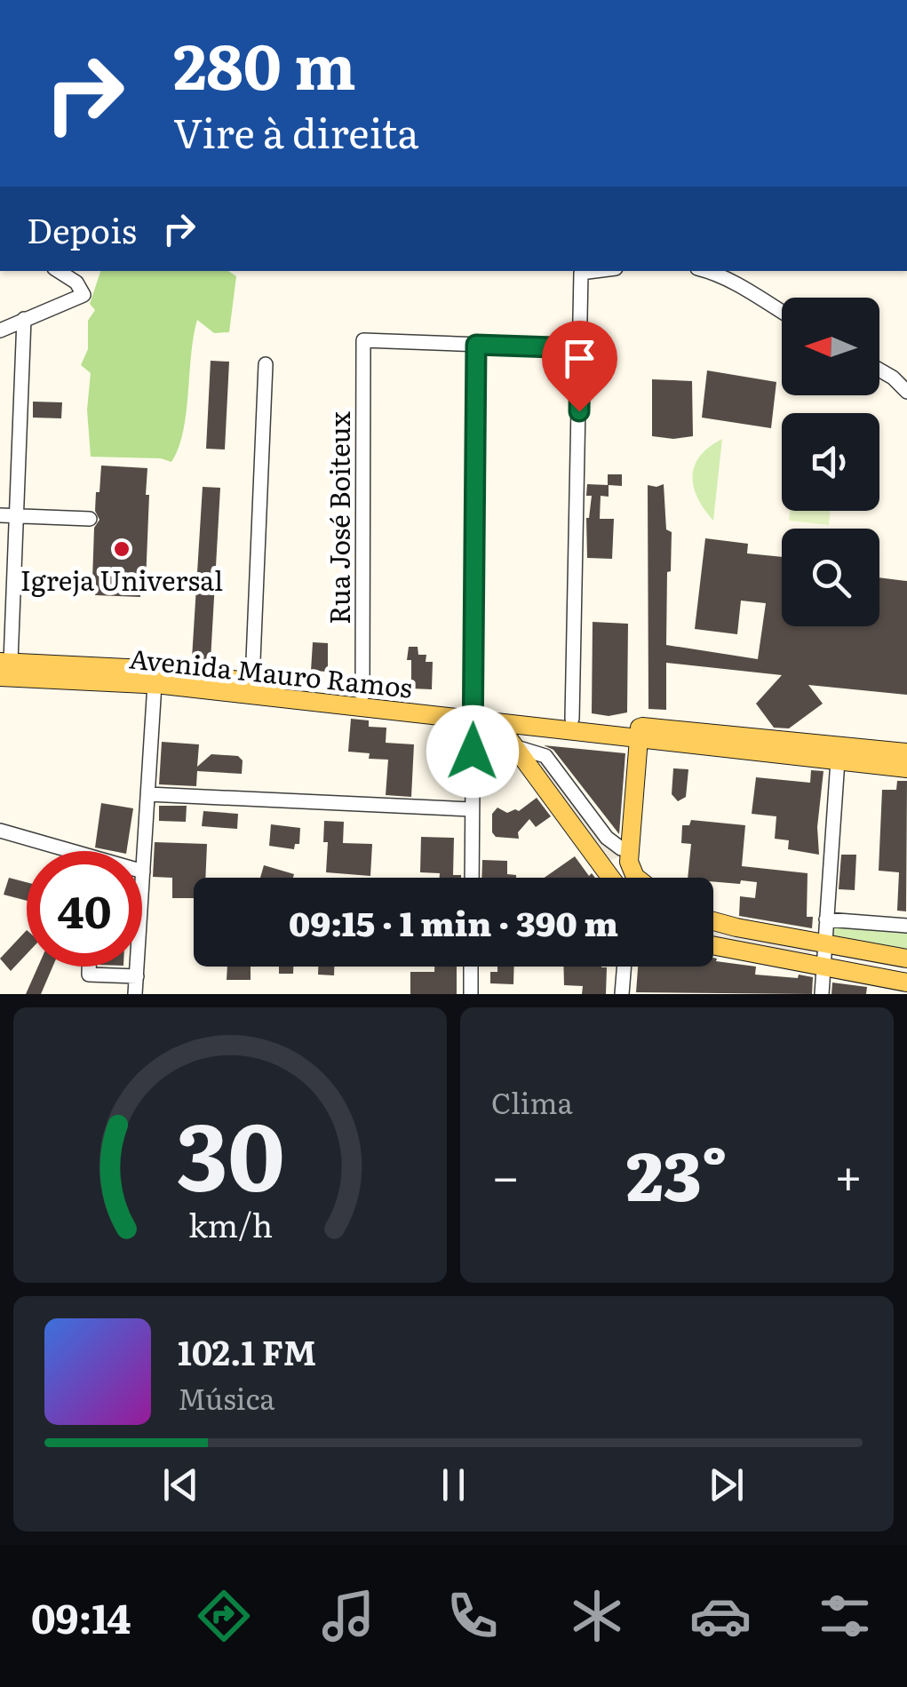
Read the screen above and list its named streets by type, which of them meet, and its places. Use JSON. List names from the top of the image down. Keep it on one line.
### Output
{"streets":{"main road":["Avenida Mauro Ramos"],"street":["Rua José Boiteux"]},"crossings":[["Rua José Boiteux","Avenida Mauro Ramos"]],"places":["Igreja Universal"],"north":"left","page":{"turn":["280 m","Vire à direita"],"then":"Depois","limit":"40","trip":"09:15 · 1 min · 390 m","tile":"Clima","heat":["−","23°","+"],"song":["102.1 FM","Música"],"tabs":"09:14","gauge":["30","km/h"]}}
